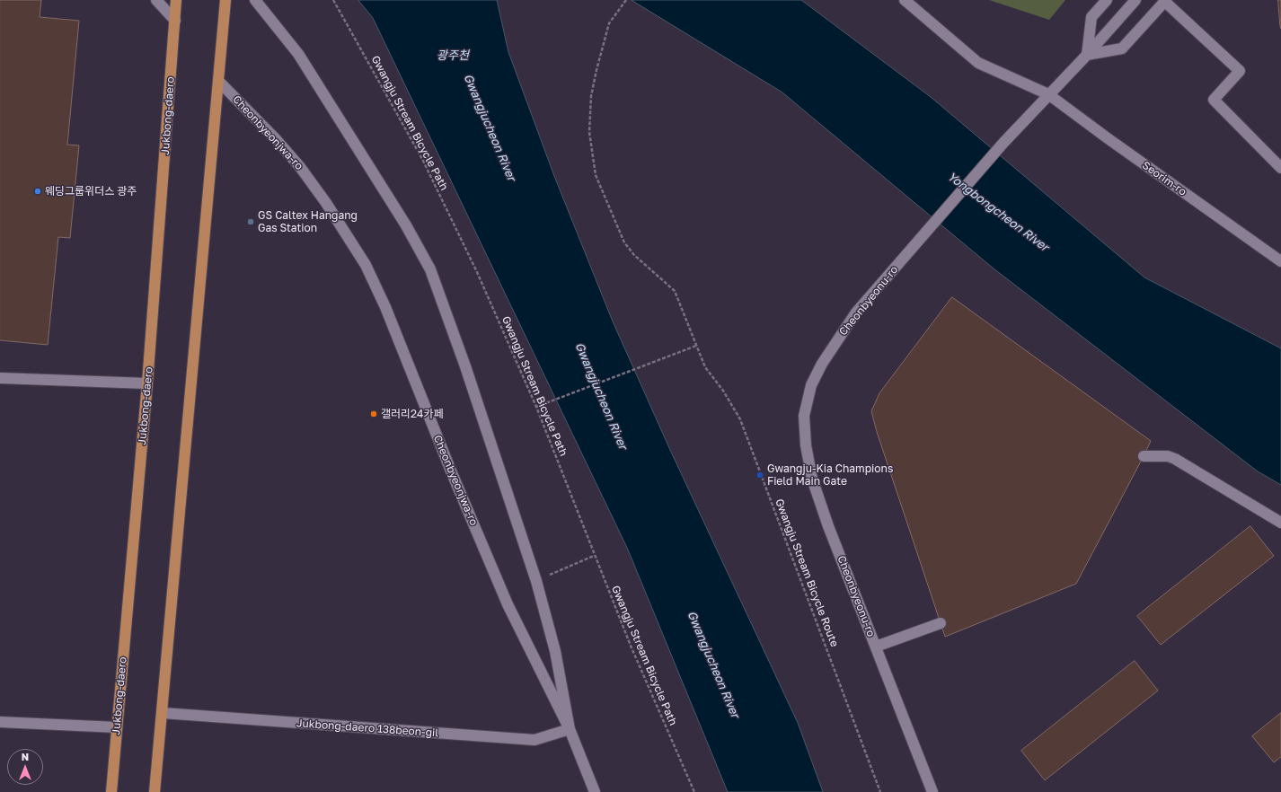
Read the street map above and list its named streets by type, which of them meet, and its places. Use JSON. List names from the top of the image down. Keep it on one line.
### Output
{"streets":{"main road":["Jukbong-daero"],"street":["Cheonbyeonjwa-ro","Seorim-ro","Cheonbyeonu-ro","Jukbong-daero 138beon-gil"],"path":["Gwangju Stream Bicycle Path","Gwangju Stream Bicycle Route"]},"crossings":[["Cheonbyeonjwa-ro","Jukbong-daero 138beon-gil"],["Seorim-ro","Cheonbyeonu-ro"]],"water":["광주천","Gwangjucheon River","Yongbongcheon River"],"places":["웨딩그룹위더스 광주","GS Caltex Hangang Gas Station","갤러리24카페","Gwangju-Kia Champions Field Main Gate"],"north":"top"}
